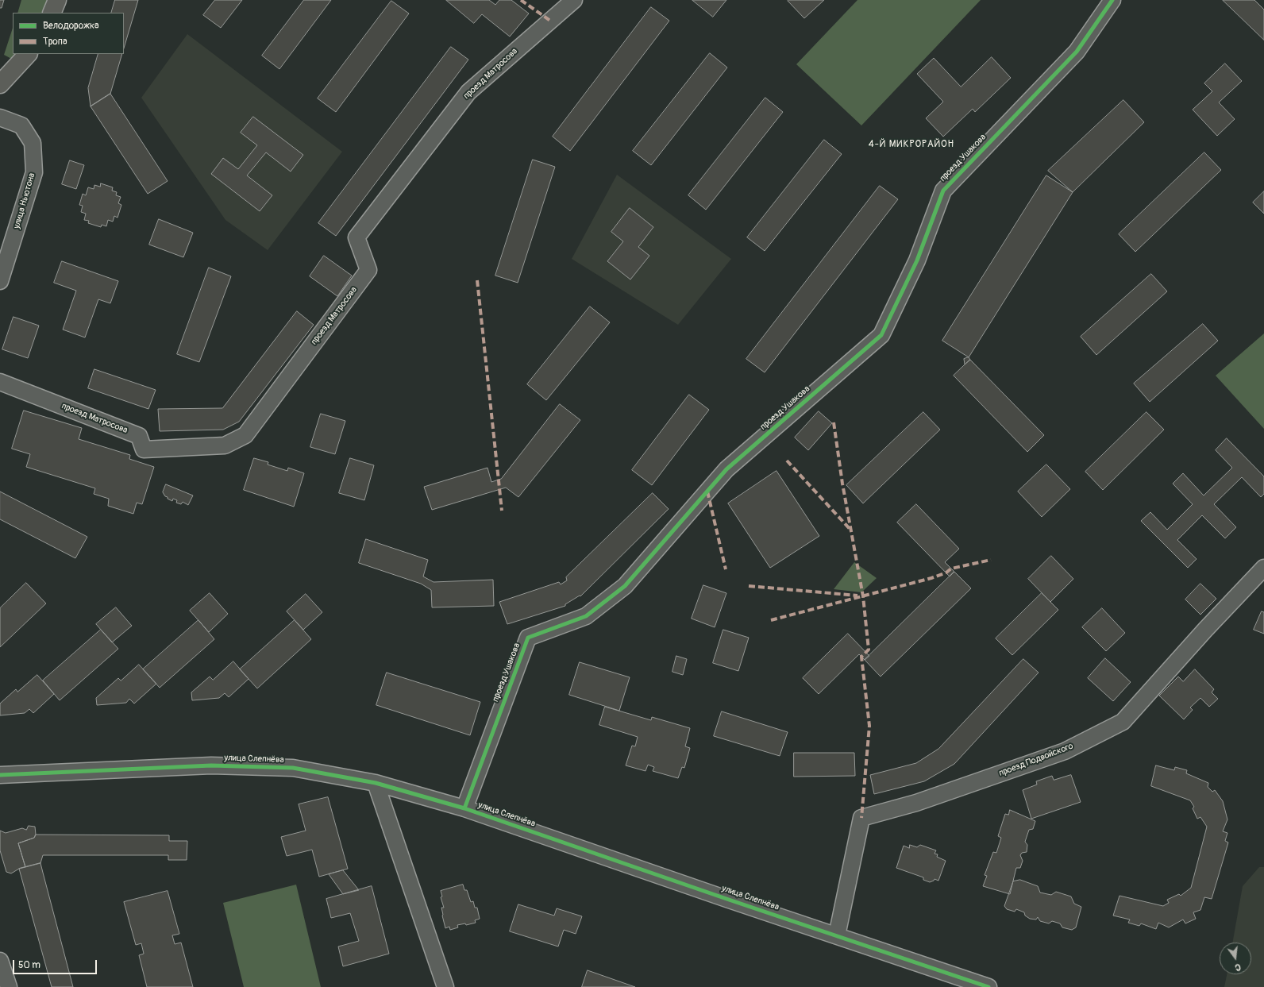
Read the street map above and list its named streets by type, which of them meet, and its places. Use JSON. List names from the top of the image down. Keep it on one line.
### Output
{"streets":{"street":["проезд Матросова","проезд Ушакова","улица Ньютона","улица Слепнёва","проезд Подвойского"]},"crossings":[["проезд Ушакова","улица Слепнёва"],["улица Слепнёва","проезд Подвойского"]],"districts":["4-Й МИКРОРАЙОН"],"legend":["Велодорожка","Тропа"],"scale_bar":"50 m","north":"bottom"}
